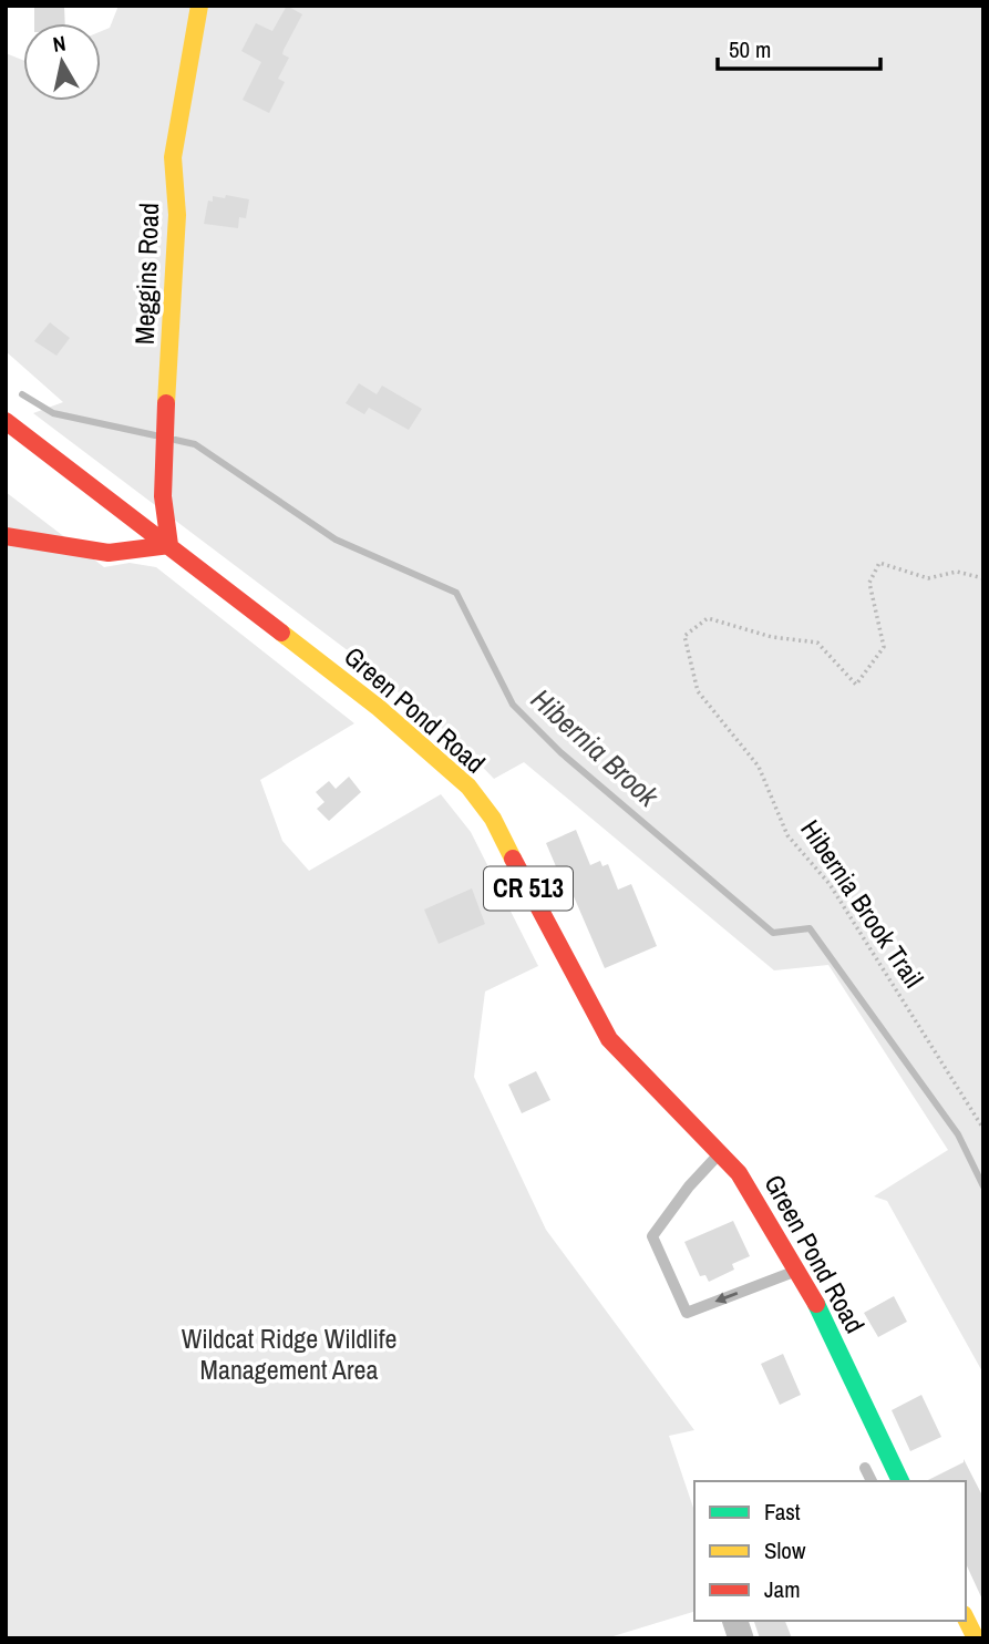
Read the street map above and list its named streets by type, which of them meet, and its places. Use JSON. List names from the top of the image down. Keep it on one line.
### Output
{"streets":{"main road":["Meggins Road","Green Pond Road","CR 513"],"path":["Hibernia Brook Trail"]},"crossings":[["Meggins Road","Green Pond Road"]],"water":["Hibernia Brook"],"parks":["Wildcat Ridge Wildlife Management Area"],"legend":["Fast","Slow","Jam"],"scale_bar":"50 m","north":"top"}
